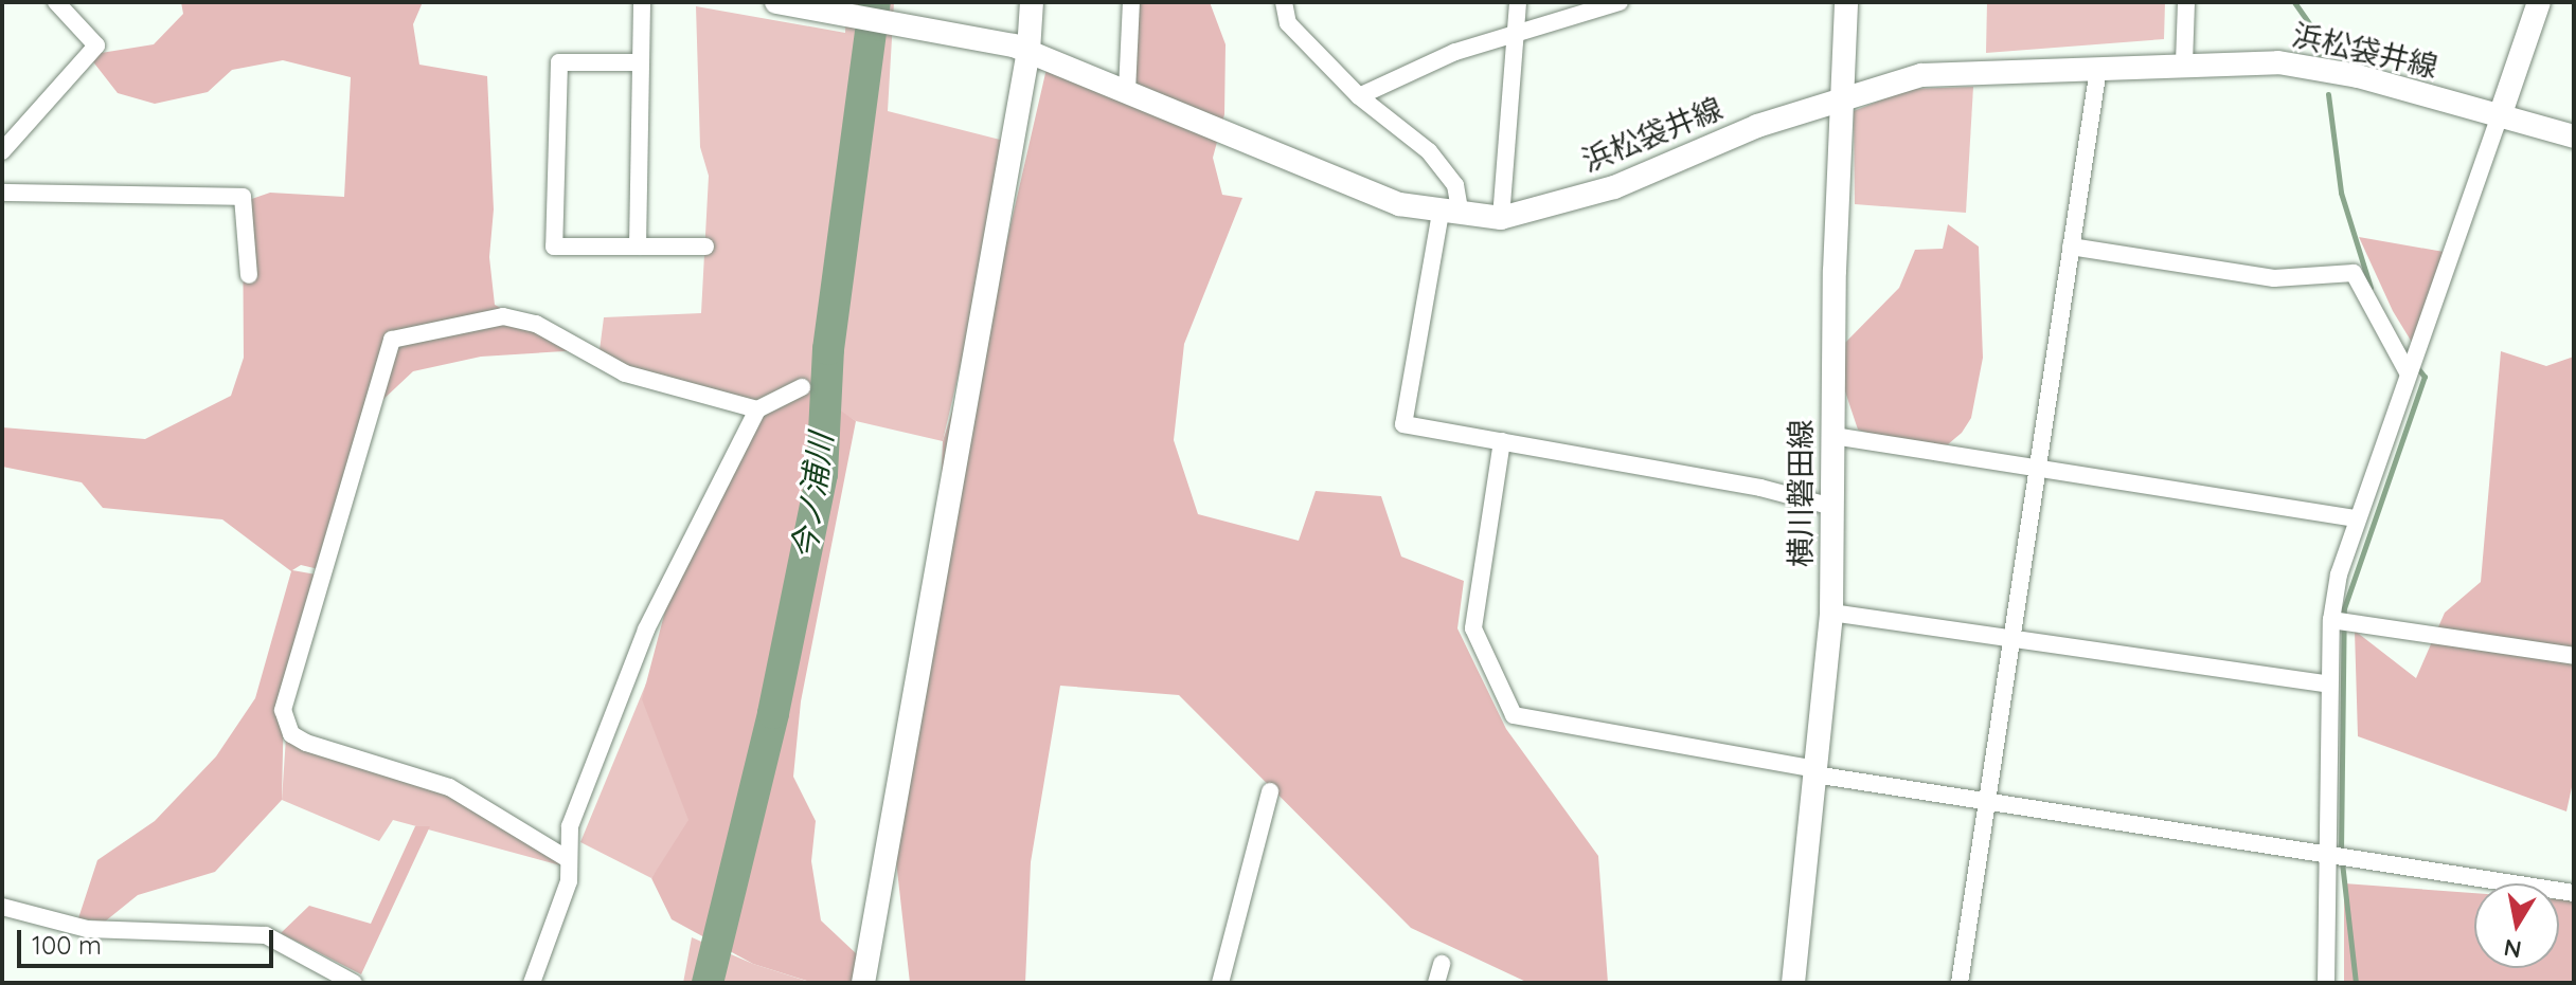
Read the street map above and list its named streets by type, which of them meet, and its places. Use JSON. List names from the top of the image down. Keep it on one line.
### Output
{"streets":{"main road":["浜松袋井線","横川磐田線"]},"crossings":[["浜松袋井線","横川磐田線"]],"water":["今ノ浦川"],"scale_bar":"100 m","north":"bottom"}
